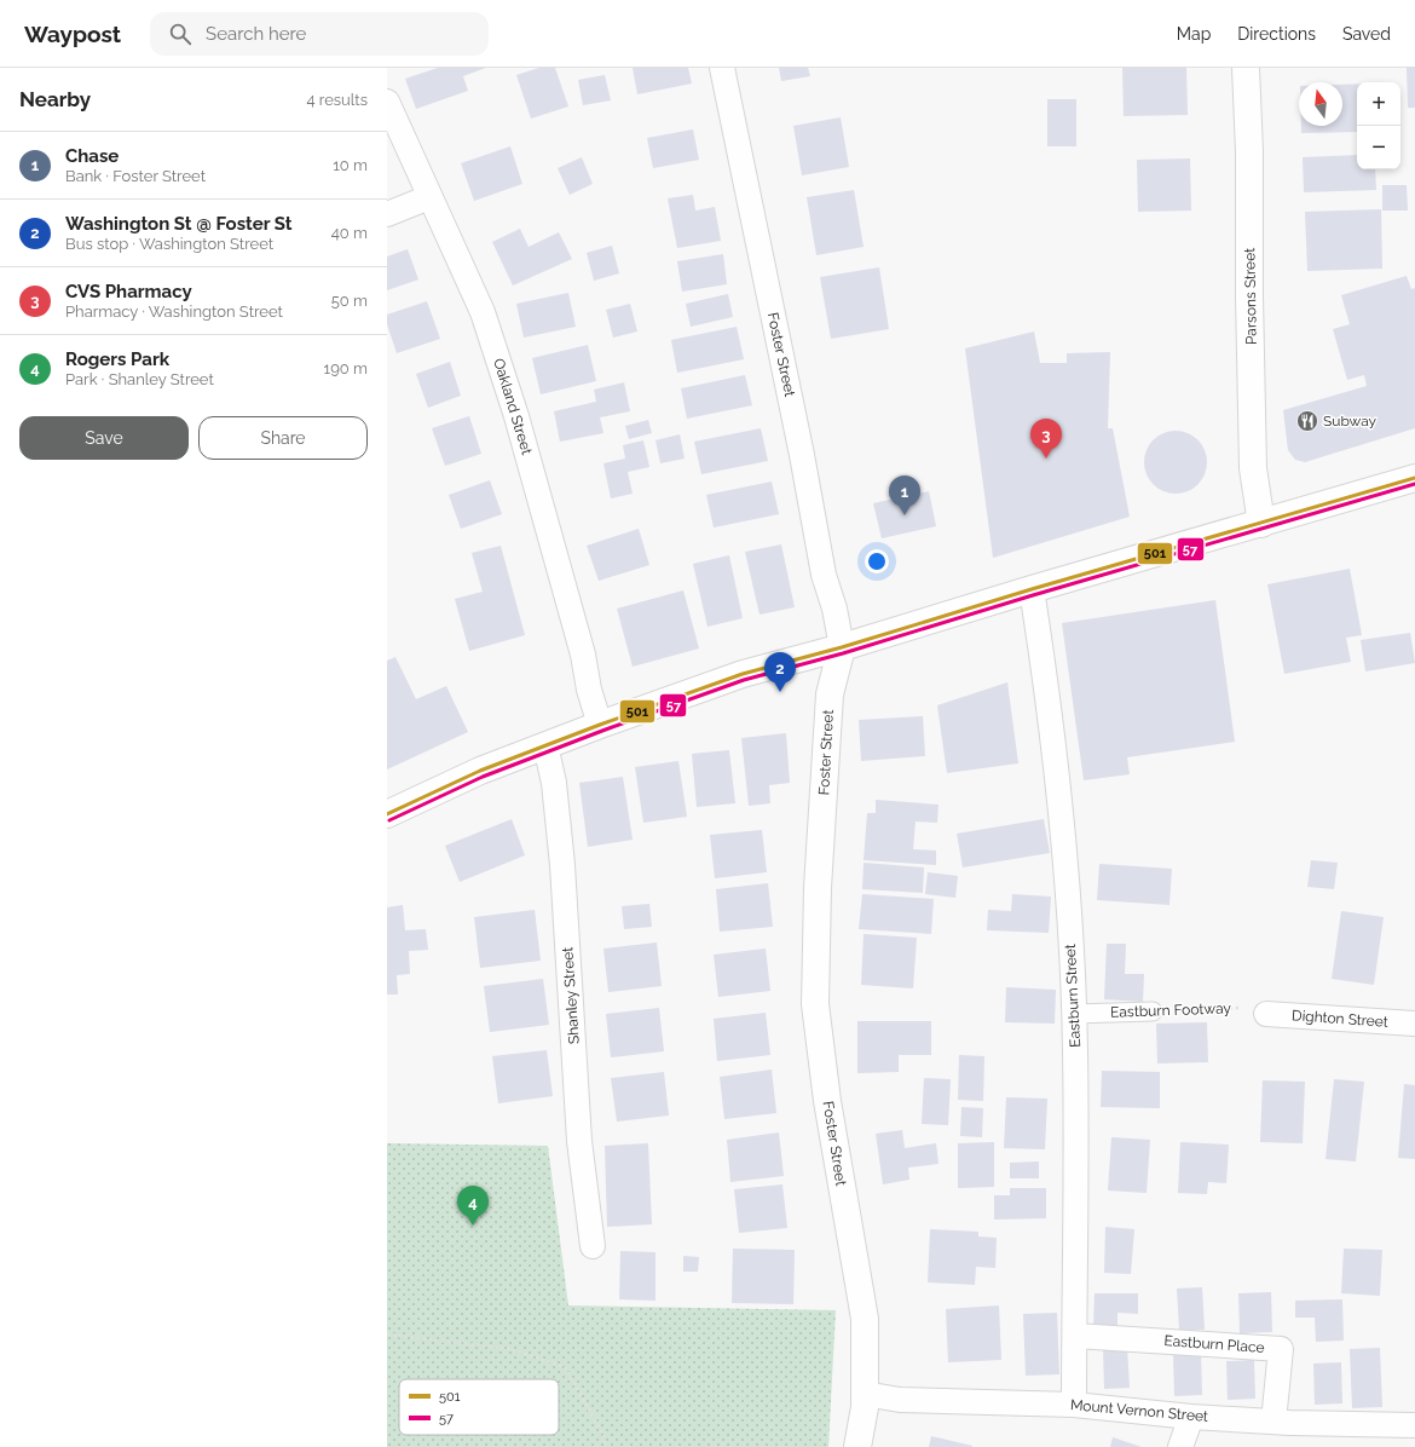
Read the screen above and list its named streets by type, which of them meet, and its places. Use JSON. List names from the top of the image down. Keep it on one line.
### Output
{"streets":{"street":["Parsons Street","Foster Street","Oakland Street","Shanley Street","Eastburn Street","Eastburn Footway","Dighton Street","Eastburn Place","Mount Vernon Street"]},"crossings":[["Foster Street","Mount Vernon Street"],["Eastburn Street","Eastburn Footway"],["Eastburn Street","Eastburn Place"],["Eastburn Street","Mount Vernon Street"],["Eastburn Footway","Dighton Street"],["Eastburn Place","Mount Vernon Street"]],"places":{"restaurant":["Subway"]},"lines":["transit line 501","transit line 57"],"legend":["501","57"],"north":"top","page":{"header":"Waypost","search":"Search here","nav":["Map","Directions","Saved"],"heading":["Nearby","4 results"],"map_buttons":["+","−"],"list":[{"mark":"1","name":"Chase","note":"Bank · Foster Street","value":"10 m"},{"mark":"2","name":"Washington St @ Foster St","note":"Bus stop · Washington Street","value":"40 m"},{"mark":"3","name":"CVS Pharmacy","note":"Pharmacy · Washington Street","value":"50 m"},{"mark":"4","name":"Rogers Park","note":"Park · Shanley Street","value":"190 m"}],"buttons":["Save","Share"],"pins":["3","1","2","4"]}}
